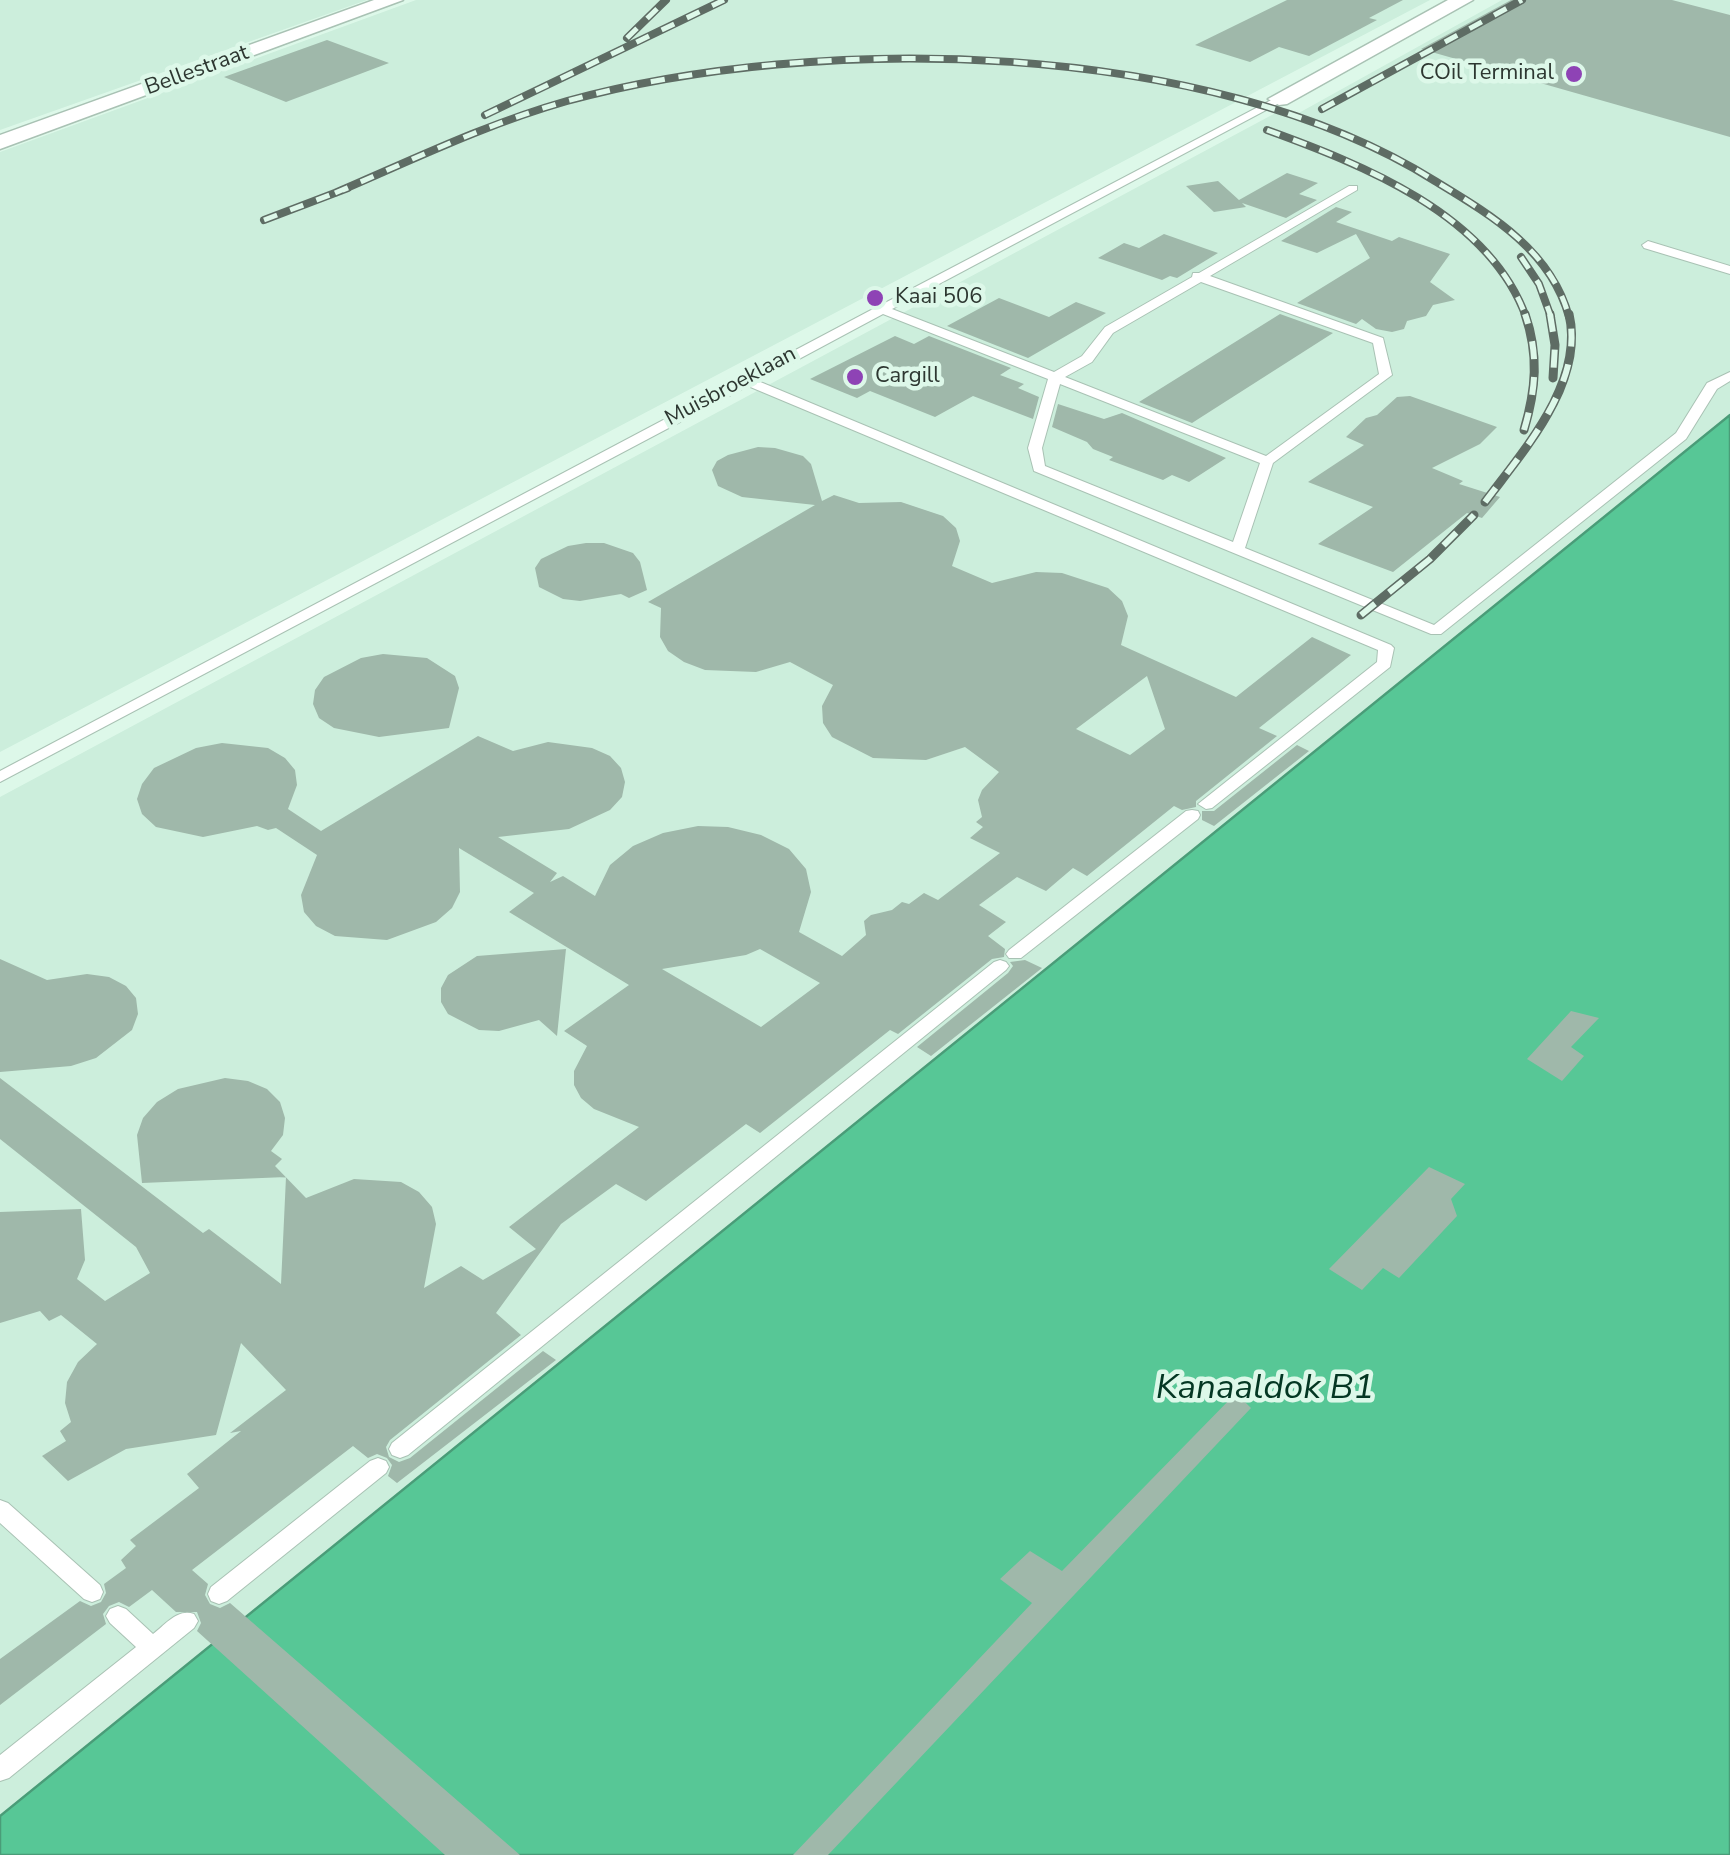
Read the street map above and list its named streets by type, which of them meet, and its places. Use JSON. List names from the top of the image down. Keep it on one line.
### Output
{"streets":{"street":["Bellestraat","Muisbroeklaan"]},"water":["Kanaaldok B1"],"places":["COil Terminal","Kaai 506","Cargill"]}
